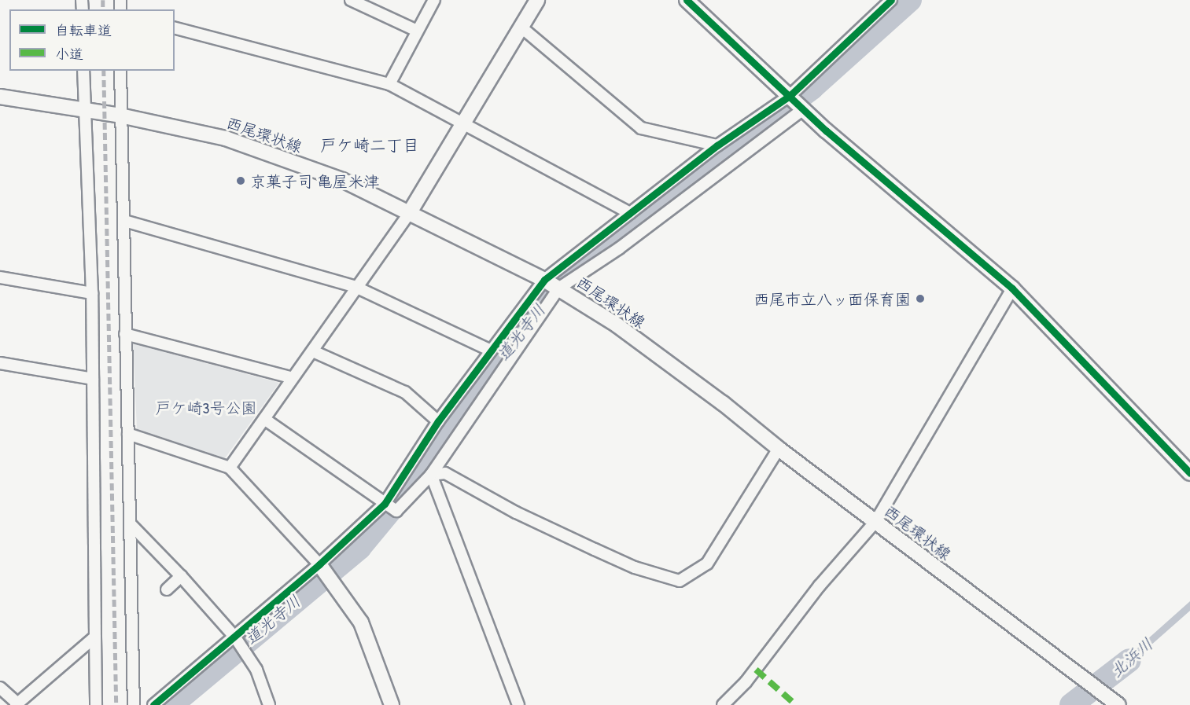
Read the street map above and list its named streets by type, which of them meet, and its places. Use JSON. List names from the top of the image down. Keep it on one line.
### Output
{"streets":{"main road":["西尾環状線"]},"districts":["戸ケ崎二丁目"],"water":["道光寺川","北浜川"],"parks":["戸ケ崎3号公園"],"places":["京菓子司 亀屋米津","西尾市立八ッ面保育園"],"legend":["自転車道","小道"]}
